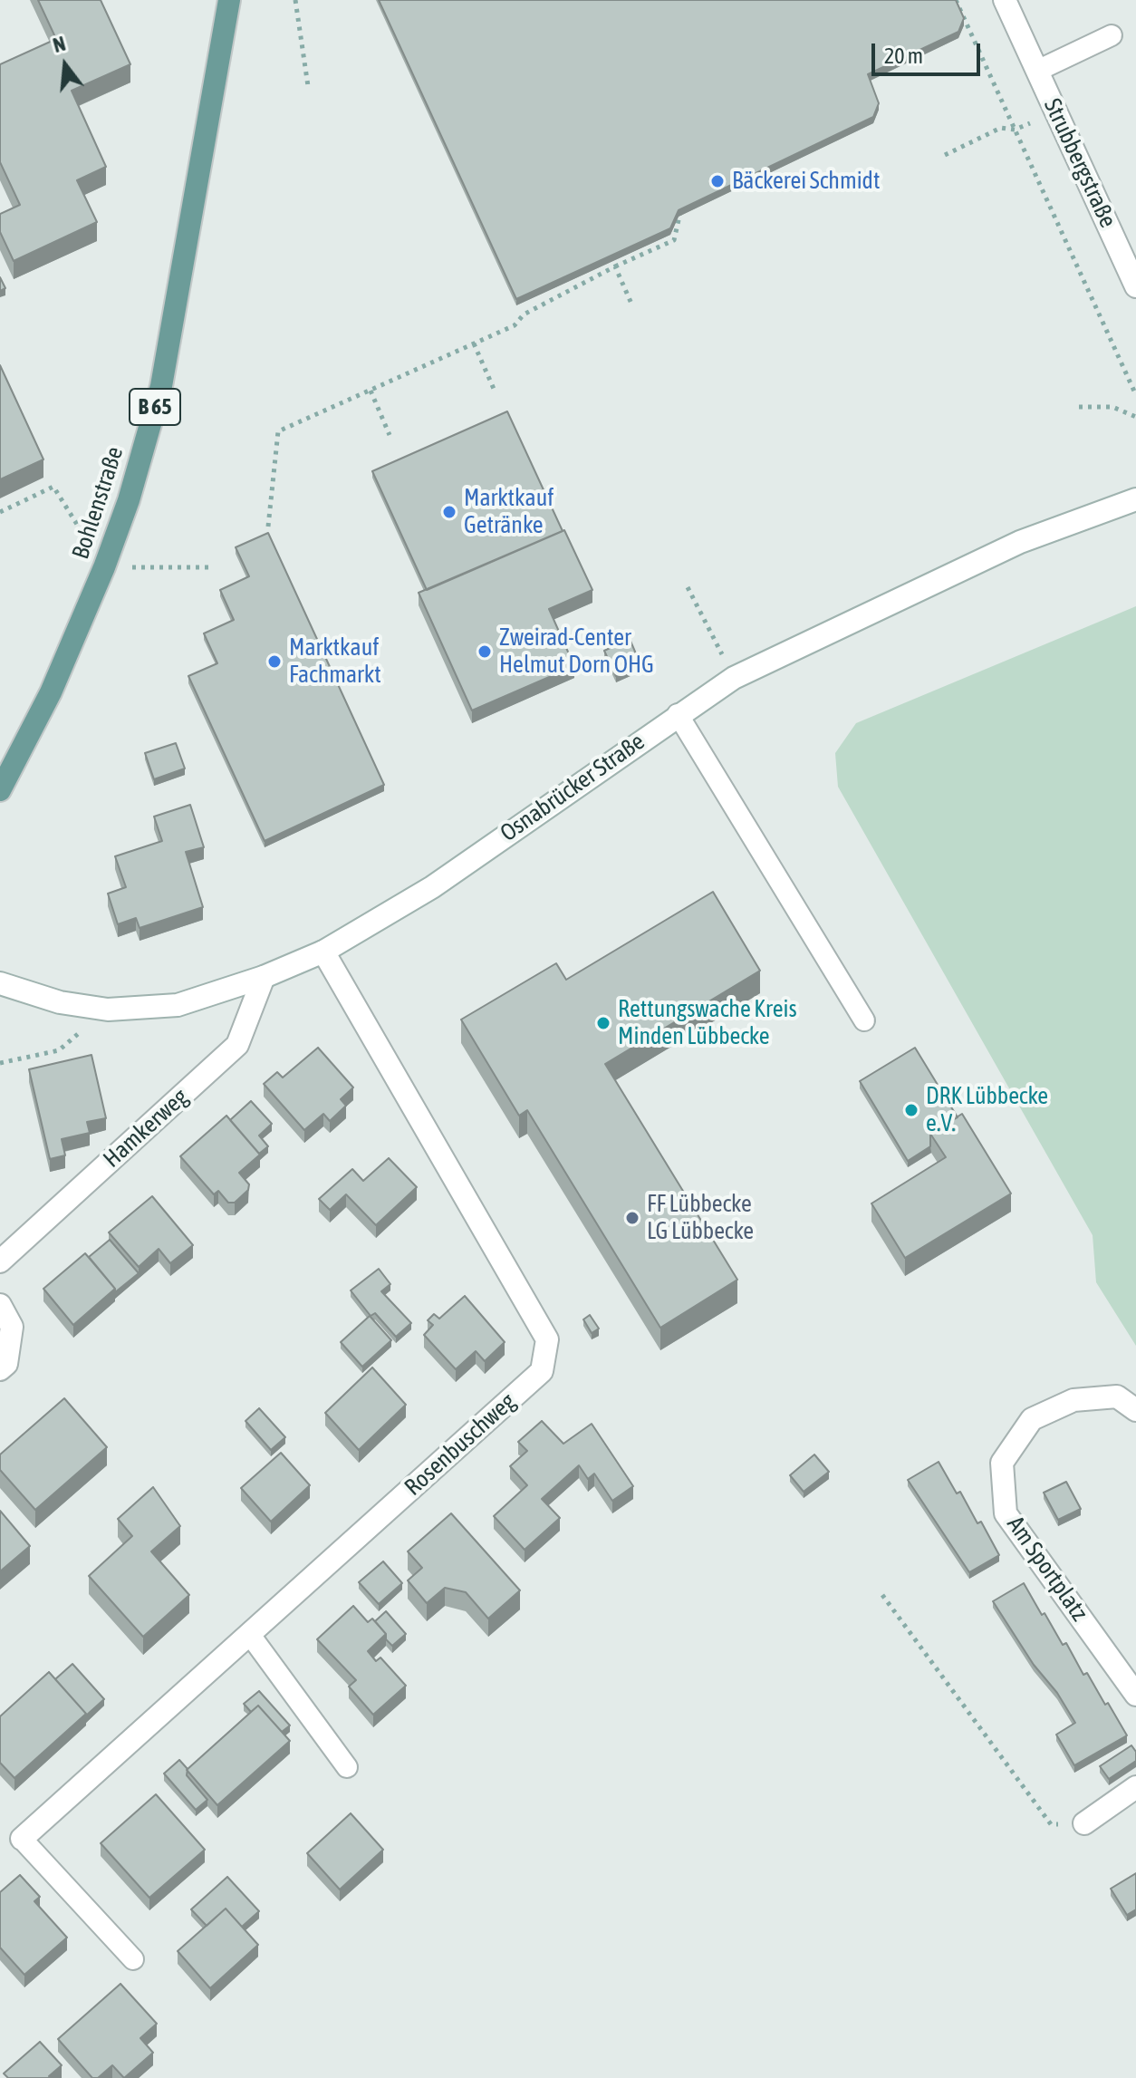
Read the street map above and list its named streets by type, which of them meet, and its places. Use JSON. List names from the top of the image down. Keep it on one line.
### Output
{"streets":{"main road":["B 65","Bohlenstraße"],"street":["Strubbergstraße","Osnabrücker Straße","Hamkerweg","Rosenbuschweg","Am Sportplatz"]},"crossings":[["Osnabrücker Straße","Hamkerweg"],["Osnabrücker Straße","Rosenbuschweg"]],"places":["Bäckerei Schmidt","Marktkauf Getränke","Zweirad-Center Helmut Dorn OHG","Marktkauf Fachmarkt","Rettungswache Kreis Minden Lübbecke","DRK Lübbecke e.V.","FF Lübbecke LG Lübbecke"],"scale_bar":"20 m","north":"top"}
